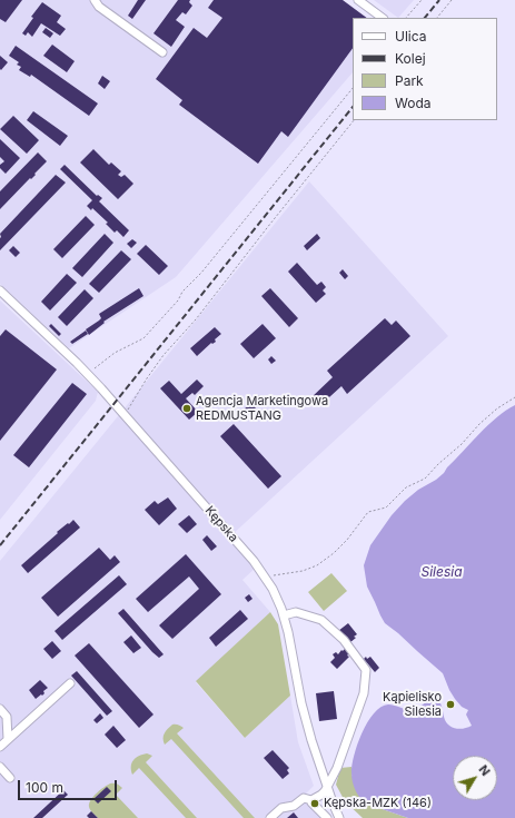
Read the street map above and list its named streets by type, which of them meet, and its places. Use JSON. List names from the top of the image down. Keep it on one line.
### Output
{"streets":{"street":["Kępska"]},"water":["Silesia"],"places":["Agencja Marketingowa REDMUSTANG","Kąpielisko Silesia","Kępska-MZK (146)"],"legend":["Ulica","Kolej","Park","Woda"],"scale_bar":"100 m","north":"top right"}
